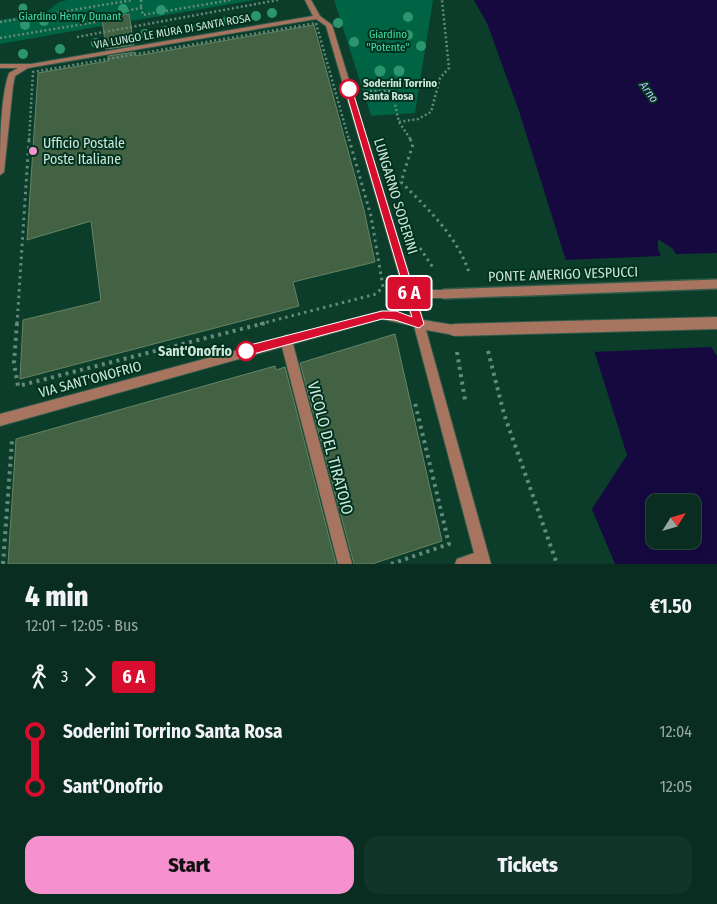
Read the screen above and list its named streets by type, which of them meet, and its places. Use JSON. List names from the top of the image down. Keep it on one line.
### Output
{"streets":{"street":["VIA LUNGO LE MURA DI SANTA ROSA","LUNGARNO SODERINI","PONTE AMERIGO VESPUCCI","VIA SANT'ONOFRIO","VICOLO DEL TIRATOIO"]},"crossings":[["VIA LUNGO LE MURA DI SANTA ROSA","LUNGARNO SODERINI"],["LUNGARNO SODERINI","PONTE AMERIGO VESPUCCI"],["LUNGARNO SODERINI","VIA SANT'ONOFRIO"],["VIA SANT'ONOFRIO","VICOLO DEL TIRATOIO"]],"water":["Arno"],"parks":["Giardino Henry Dunant","Giardino \"Potente\""],"places":["Soderini Torrino Santa Rosa","Ufficio Postale Poste Italiane","Sant'Onofrio"],"north":"top right","page":{"on_map":"6 A","heading":["4 min","12:01 – 12:05 · Bus","€1.50"],"legs":["3","6 A"],"list":[{"name":"Soderini Torrino Santa Rosa","value":"12:04"},{"name":"Sant'Onofrio","value":"12:05"}],"buttons":["Start","Tickets"]}}
